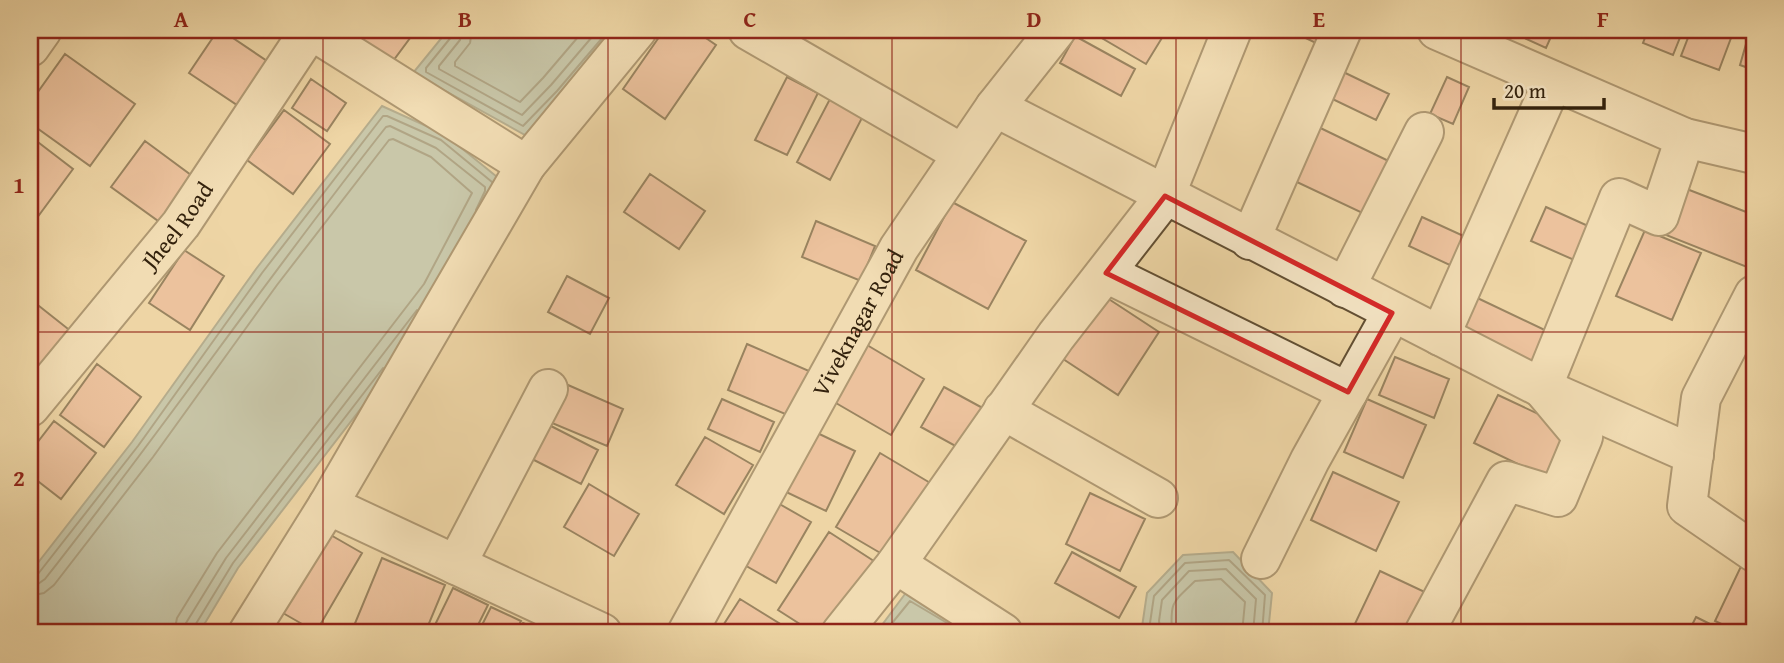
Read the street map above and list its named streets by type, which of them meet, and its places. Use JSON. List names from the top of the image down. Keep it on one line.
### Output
{"streets":{"street":["Jheel Road","Viveknagar Road"]},"scale_bar":"20 m","grid":{"columns":["A","B","C","D","E","F"],"rows":["1","2"]}}
